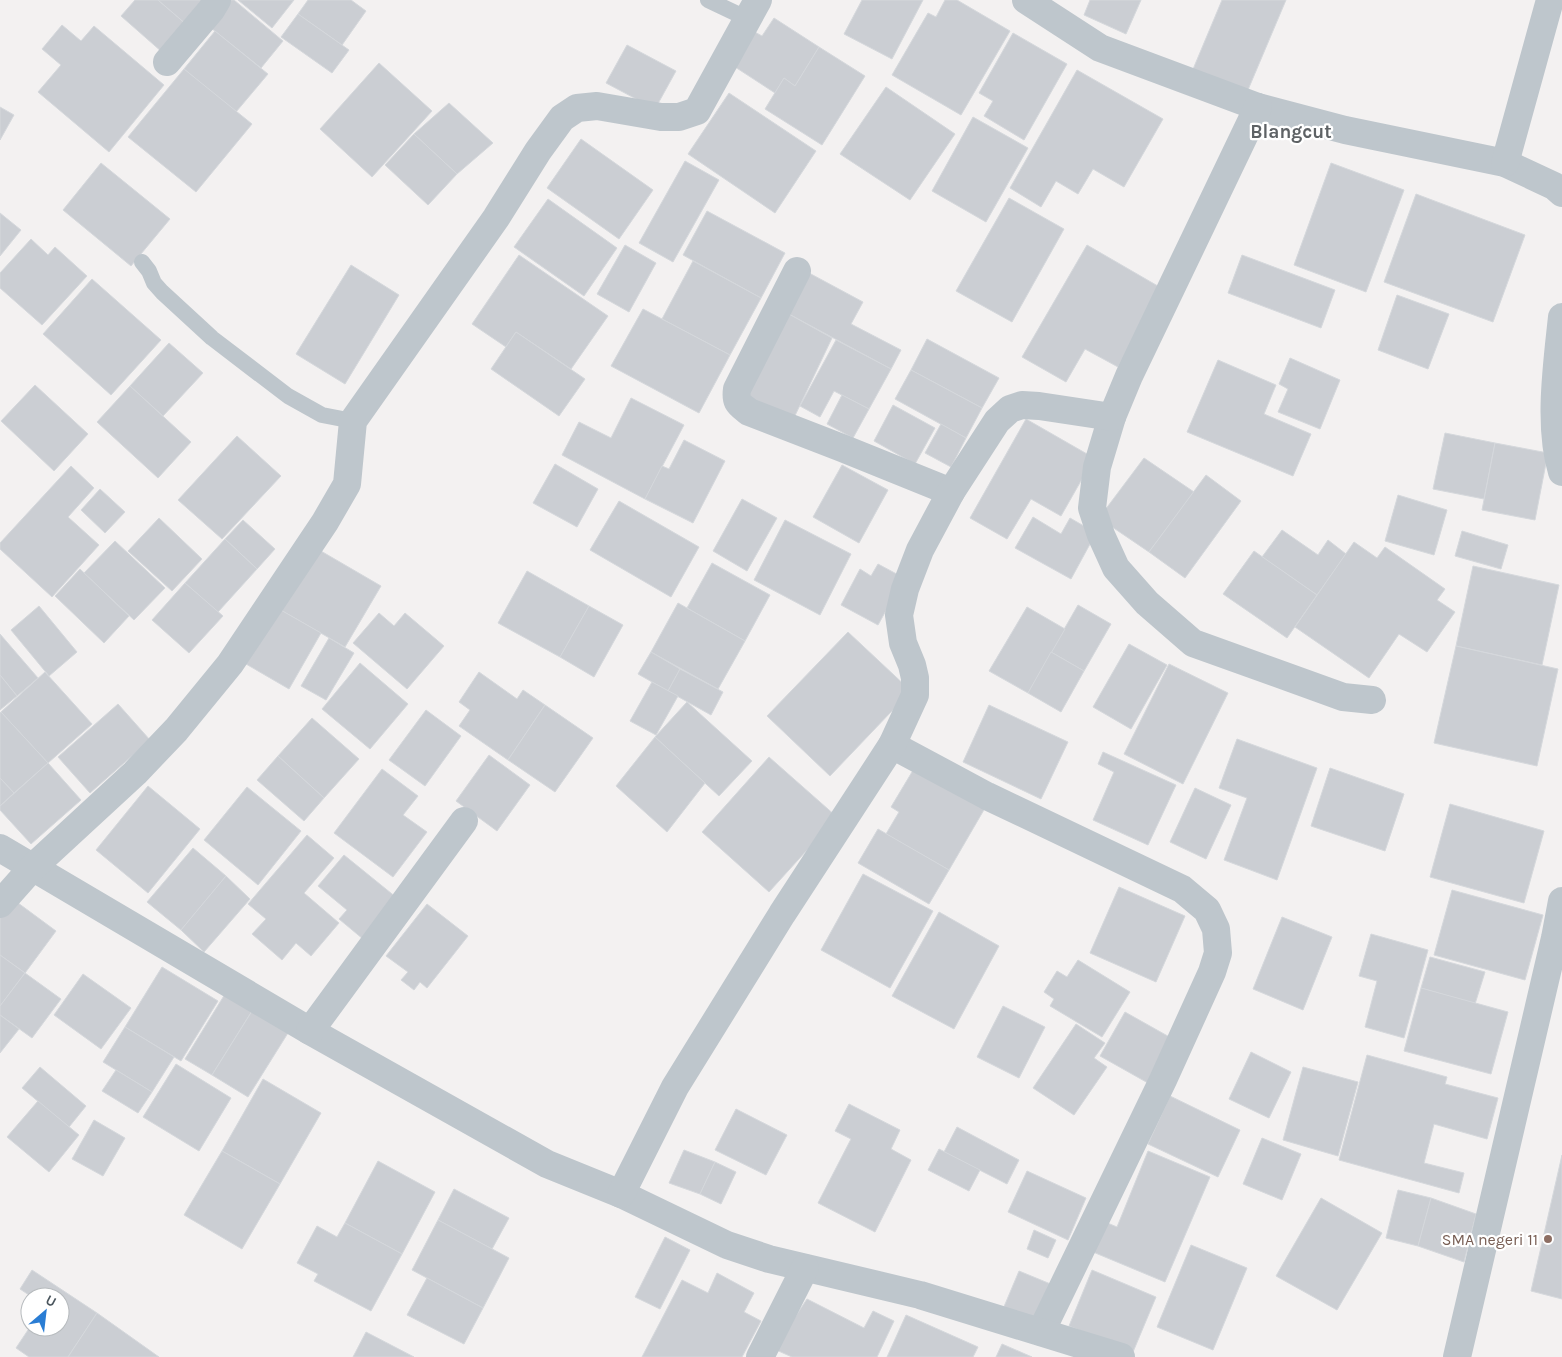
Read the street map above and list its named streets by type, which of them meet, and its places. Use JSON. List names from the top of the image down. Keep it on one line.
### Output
{"districts":["Blangcut"],"places":["SMA negeri 11"],"north":"top right"}
